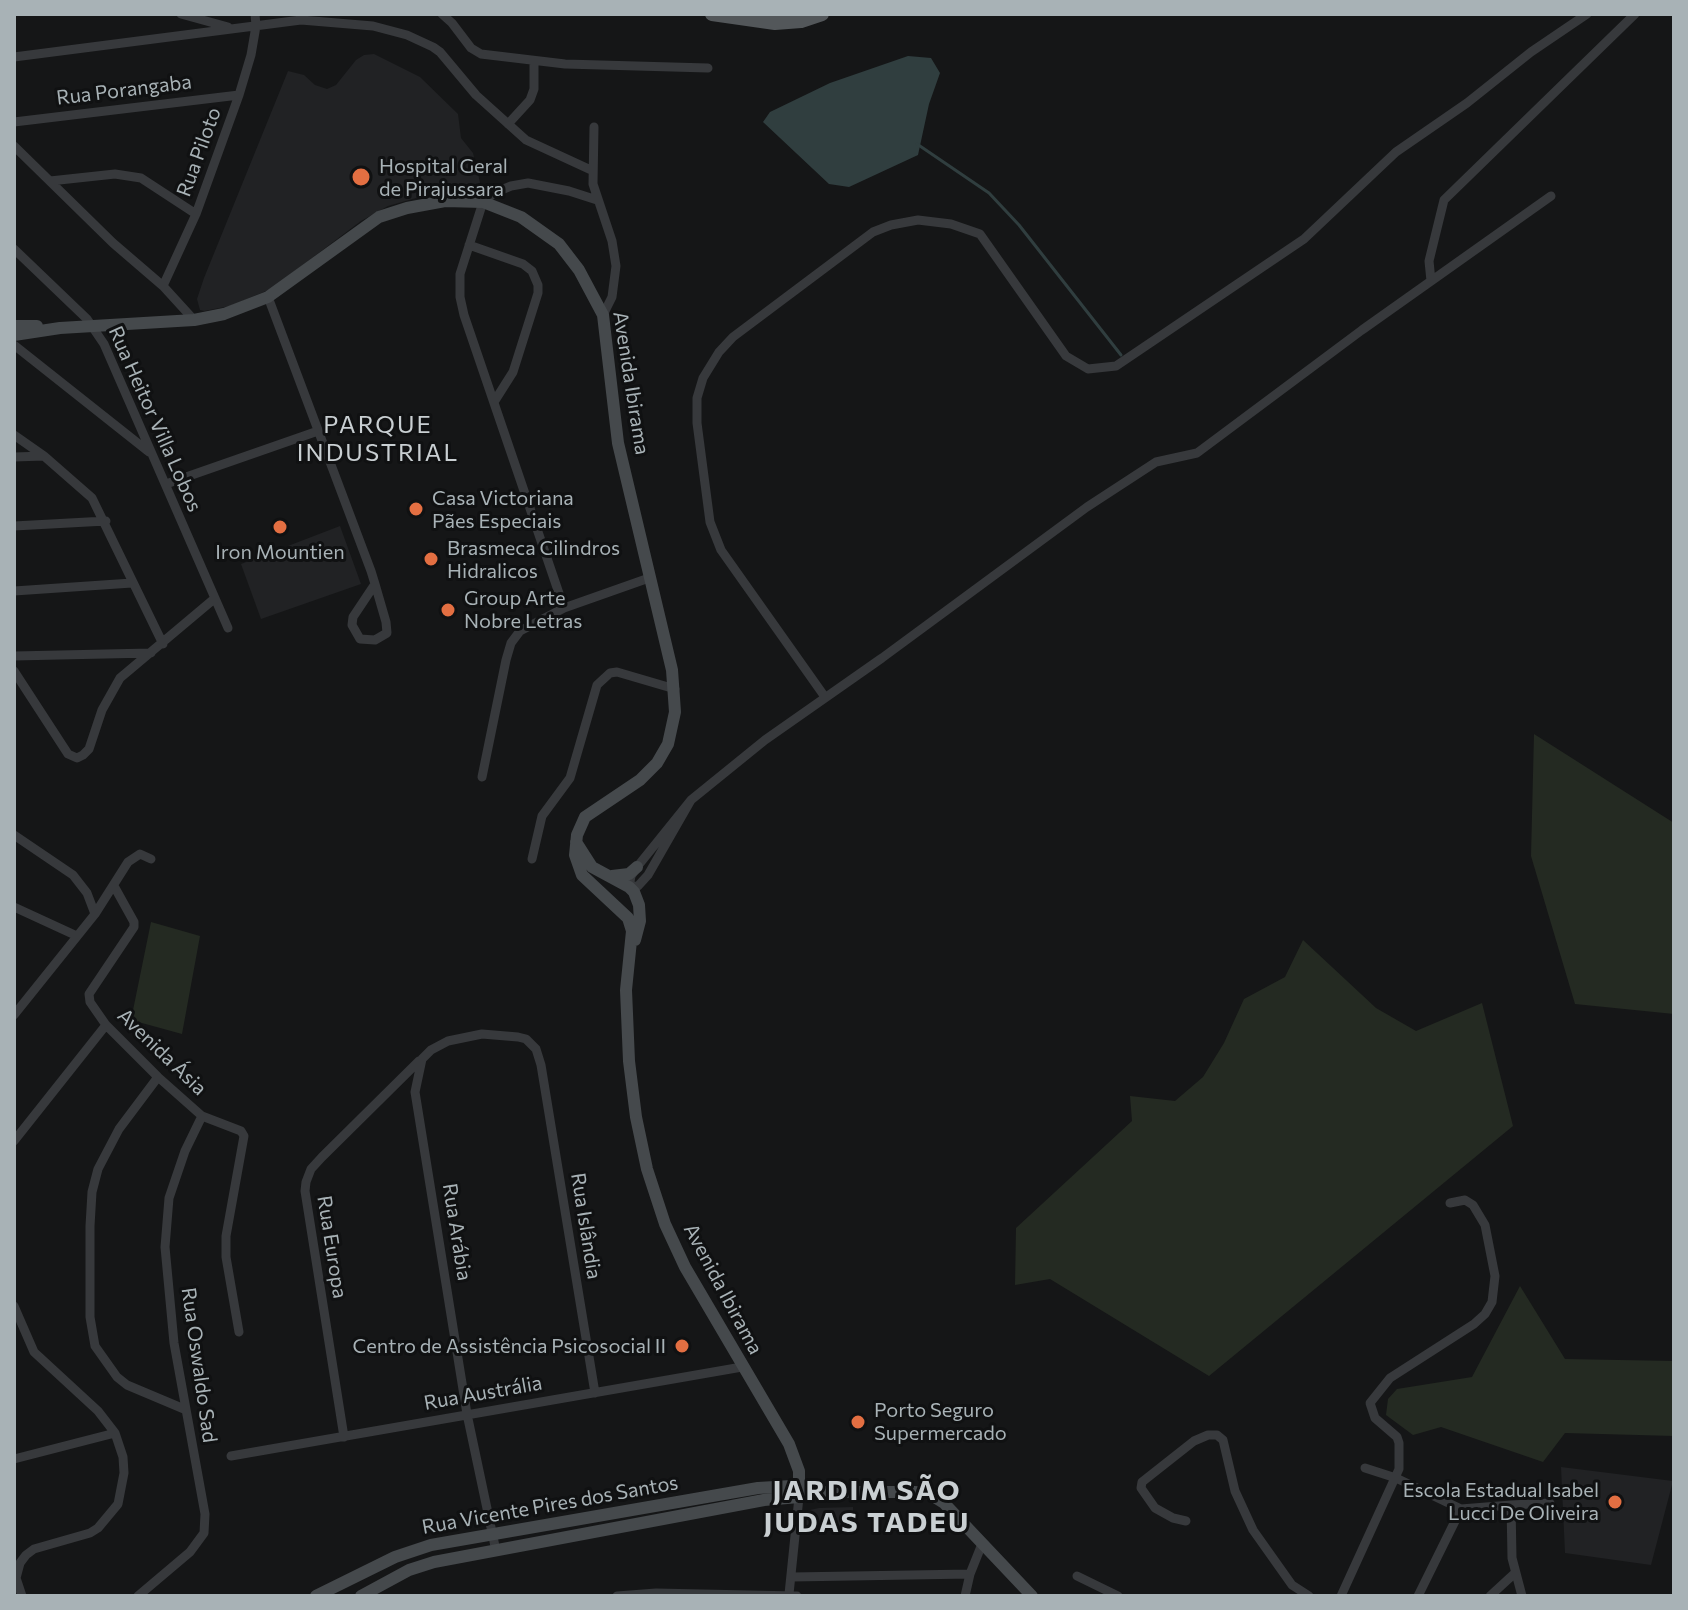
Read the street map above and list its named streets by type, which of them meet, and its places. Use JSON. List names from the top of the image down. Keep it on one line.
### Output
{"streets":{"main road":["Avenida Ibirama","Rua Vicente Pires dos Santos"],"street":["Rua Porangaba","Rua Piloto","Rua Heitor Villa Lobos","Avenida Ásia","Rua Islândia","Rua Arábia","Rua Europa","Rua Oswaldo Sad","Rua Austrália"]},"crossings":[["Rua Porangaba","Rua Piloto"],["Avenida Ibirama","Rua Heitor Villa Lobos"],["Avenida Ibirama","Rua Austrália"],["Avenida Ibirama","Rua Vicente Pires dos Santos"],["Avenida Ásia","Rua Oswaldo Sad"],["Rua Islândia","Rua Arábia"],["Rua Islândia","Rua Europa"],["Rua Islândia","Rua Austrália"],["Rua Arábia","Rua Europa"],["Rua Arábia","Rua Austrália"],["Rua Arábia","Rua Vicente Pires dos Santos"],["Rua Europa","Rua Austrália"]],"districts":["PARQUE INDUSTRIAL","JARDIM SÃO JUDAS TADEU"],"places":["Hospital Geral de Pirajussara","Casa Victoriana Pães Especiais","Iron Mountien","Brasmeca Cilindros Hidralicos","Group Arte Nobre Letras","Centro de Assistência Psicosocial II","Porto Seguro Supermercado","Escola Estadual Isabel Lucci De Oliveira"]}
